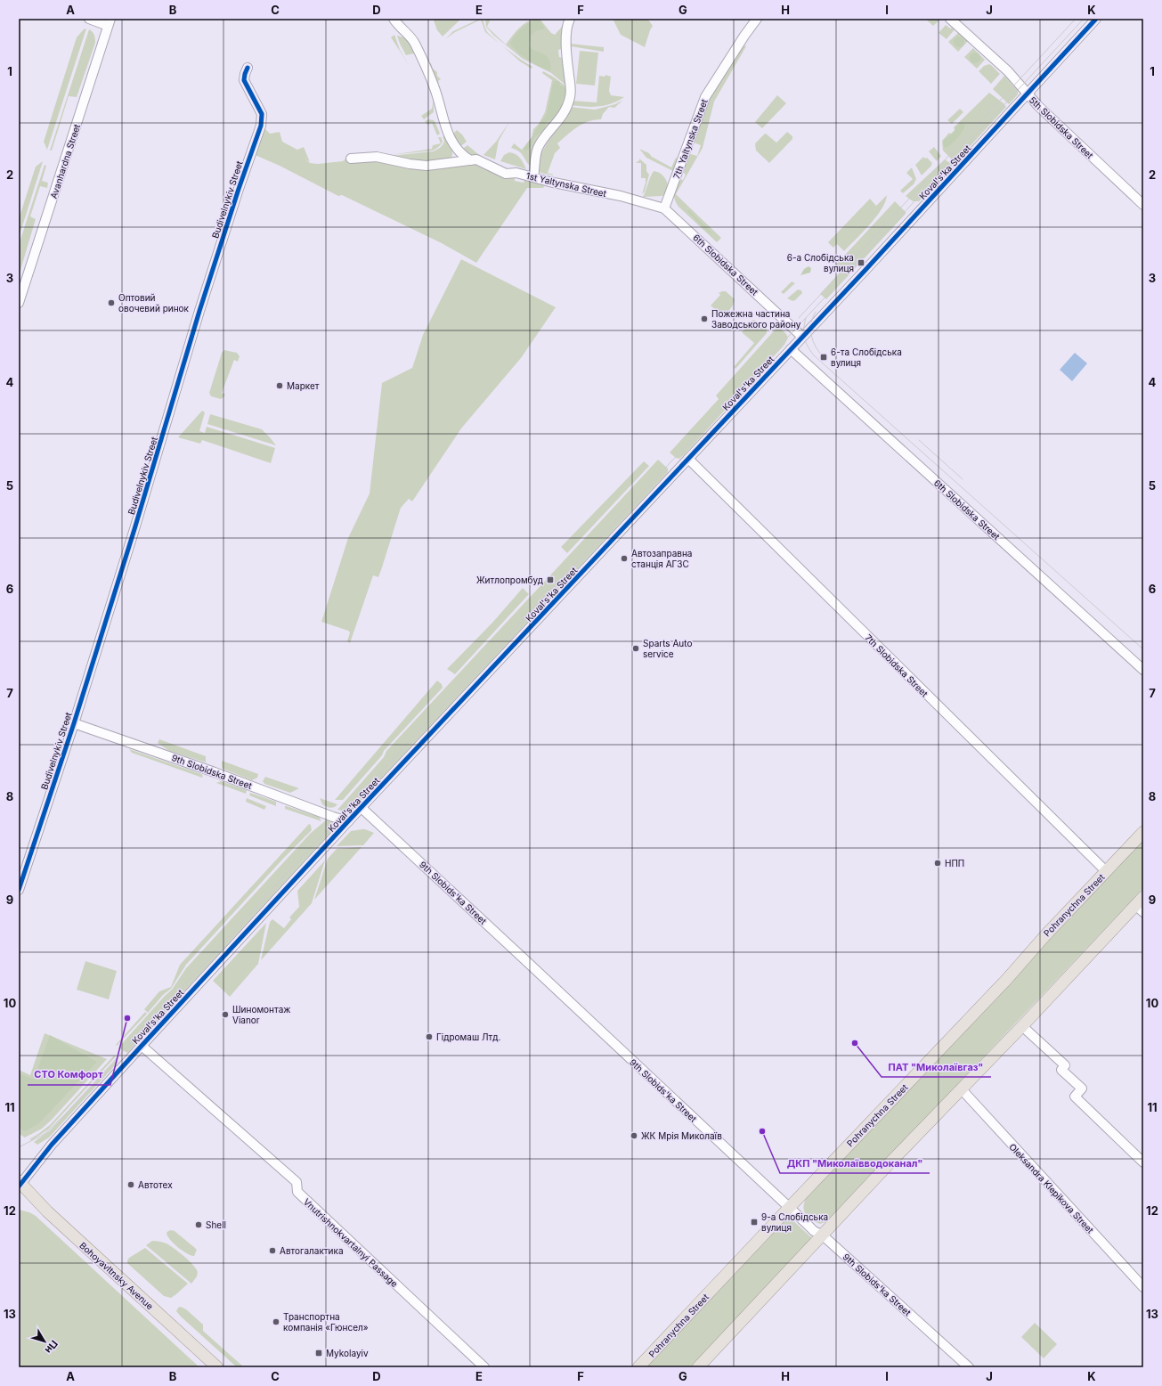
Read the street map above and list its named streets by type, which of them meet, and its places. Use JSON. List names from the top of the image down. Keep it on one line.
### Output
{"streets":{"main road":["Pohranychna Street","Bohoyavltnsky Avenue"],"street":["5th Slobidska Street","7th Yaltynska Street","Avanhardna Street","Koval's'ka Street","1st Yaltynska Street","Budivelnykiv Street","6th Slobidska Street","7th Slobidska Street","9th Slobidska Street","9th Slobids'ka Street","Oleksandra Klepikova Street","Vnutrishnokvartalnyi Passage"]},"crossings":[["5th Slobidska Street","Koval's'ka Street"],["7th Yaltynska Street","1st Yaltynska Street"],["7th Yaltynska Street","6th Slobidska Street"],["Koval's'ka Street","6th Slobidska Street"],["Koval's'ka Street","7th Slobidska Street"],["Koval's'ka Street","9th Slobidska Street"],["Koval's'ka Street","9th Slobids'ka Street"],["Koval's'ka Street","Vnutrishnokvartalnyi Passage"],["Koval's'ka Street","Bohoyavltnsky Avenue"],["1st Yaltynska Street","6th Slobidska Street"],["Budivelnykiv Street","9th Slobidska Street"],["7th Slobidska Street","Pohranychna Street"],["9th Slobids'ka Street","Pohranychna Street"]],"places":{"transit":["6-а Слобідська вулиця","6-та Слобідська вулиця","Житлопромбуд","9-а Слобідська вулиця","Mykolayiv"],"other":["Оптовий овочевий ринок","Пожежна частина Заводського району","Маркет","Автозаправна станція АГЗС","Sparts Auto service","НПП","Шиномонтаж Vianor","СТО Комфорт","Гідромаш Лтд.","ПАТ \"Миколаївгаз\"","ДКП \"Миколаївводоканал\"","ЖК Мрія Миколаїв","Автотех","Shell","Автогалактика","Транспортна компанія «Гюнсел»"]},"north":"bottom right","grid":{"columns":["A","B","C","D","E","F","G","H","I","J","K"],"rows":["1","2","3","4","5","6","7","8","9","10","11","12","13"]}}
